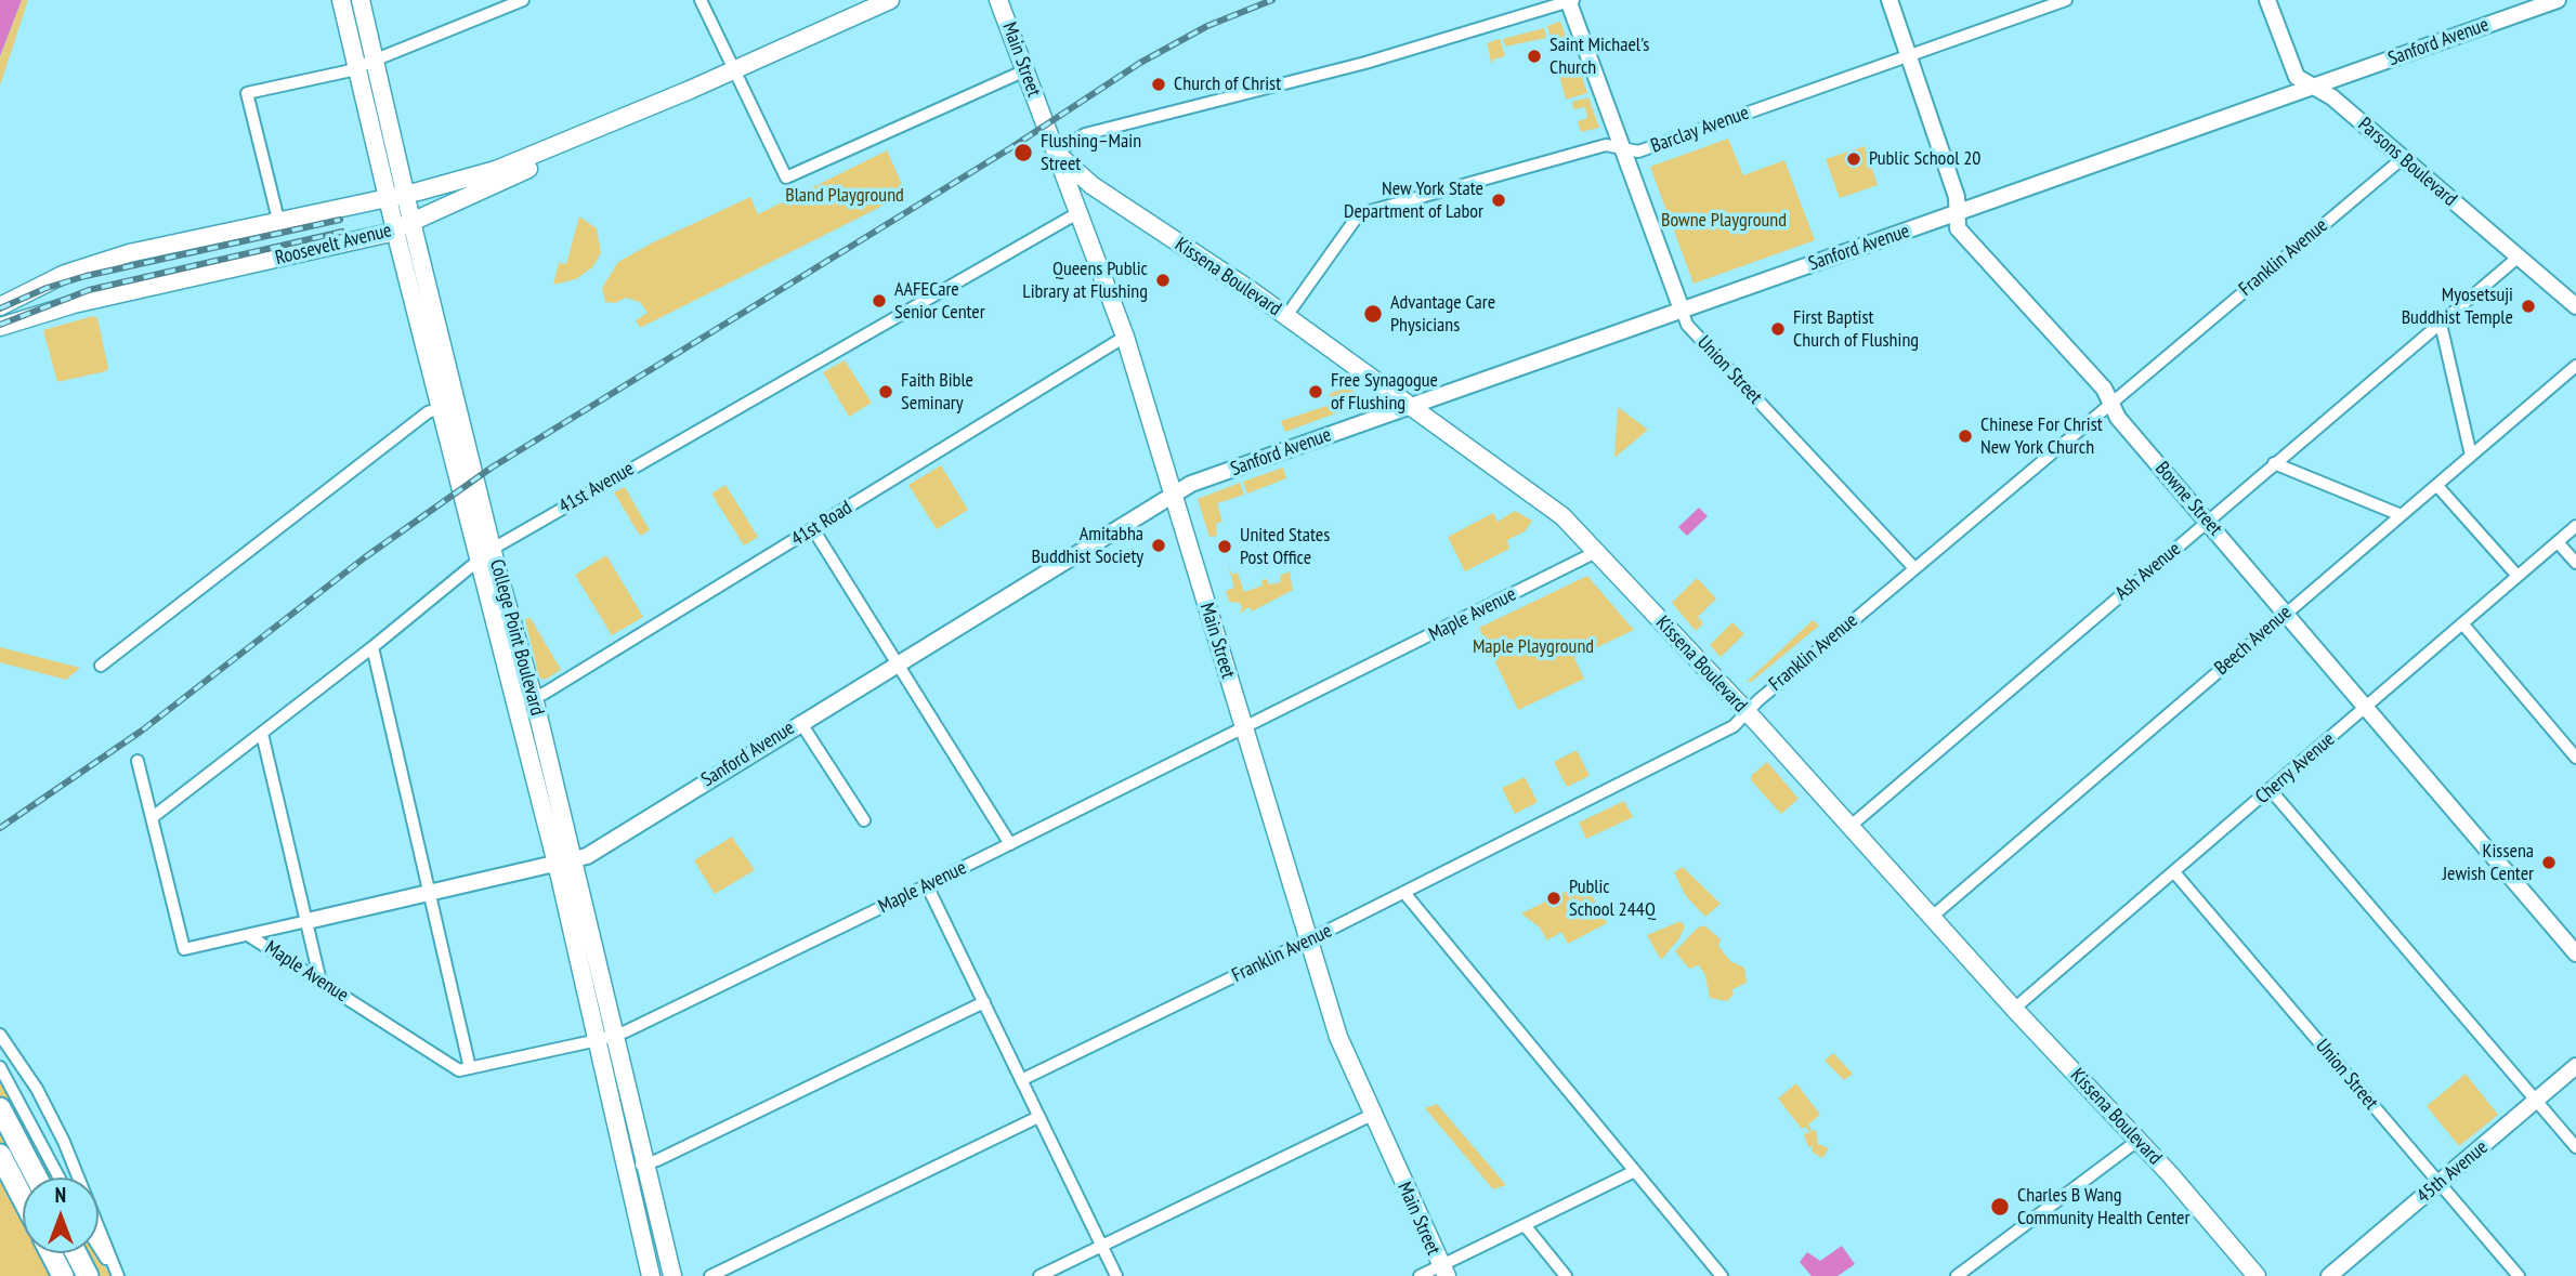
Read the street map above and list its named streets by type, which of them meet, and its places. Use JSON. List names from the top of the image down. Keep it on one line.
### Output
{"streets":{"main road":["Main Street","Roosevelt Avenue","Kissena Boulevard","College Point Boulevard"],"street":["Sanford Avenue","Barclay Avenue","Parsons Boulevard","Franklin Avenue","Union Street","41st Avenue","Bowne Street","41st Road","Ash Avenue","Maple Avenue","Beech Avenue","Cherry Avenue","45th Avenue"]},"crossings":[["Sanford Avenue","Main Street"],["Sanford Avenue","Parsons Boulevard"],["Sanford Avenue","Kissena Boulevard"],["Sanford Avenue","Union Street"],["Sanford Avenue","41st Avenue"],["Sanford Avenue","Bowne Street"],["Sanford Avenue","Maple Avenue"],["Sanford Avenue","College Point Boulevard"],["Main Street","Franklin Avenue"],["Main Street","Kissena Boulevard"],["Main Street","41st Avenue"],["Main Street","41st Road"],["Main Street","Maple Avenue"],["Barclay Avenue","Kissena Boulevard"],["Barclay Avenue","Union Street"],["Barclay Avenue","Bowne Street"],["Parsons Boulevard","Franklin Avenue"],["Parsons Boulevard","Ash Avenue"],["Roosevelt Avenue","College Point Boulevard"],["Franklin Avenue","Kissena Boulevard"],["Franklin Avenue","Union Street"],["Franklin Avenue","Bowne Street"],["Kissena Boulevard","Ash Avenue"],["Kissena Boulevard","Maple Avenue"],["Kissena Boulevard","Beech Avenue"],["Kissena Boulevard","Cherry Avenue"],["Union Street","Cherry Avenue"],["Union Street","45th Avenue"],["41st Avenue","College Point Boulevard"],["Bowne Street","Ash Avenue"],["Bowne Street","Beech Avenue"],["Bowne Street","Cherry Avenue"],["41st Road","College Point Boulevard"],["Maple Avenue","College Point Boulevard"]],"parks":["Bland Playground","Bowne Playground","Maple Playground"],"places":["Saint Michael's Church","Church of Christ","Flushing–Main Street","Public School 20","New York State Department of Labor","Queens Public Library at Flushing","AAFECare Senior Center","Myosetsuji Buddhist Temple","Advantage Care Physicians","First Baptist Church of Flushing","Faith Bible Seminary","Free Synagogue of Flushing","Chinese For Christ New York Church","Amitabha Buddhist Society","United States Post Office","Kissena Jewish Center","Public School 244Q","Charles B Wang Community Health Center"],"north":"top"}
